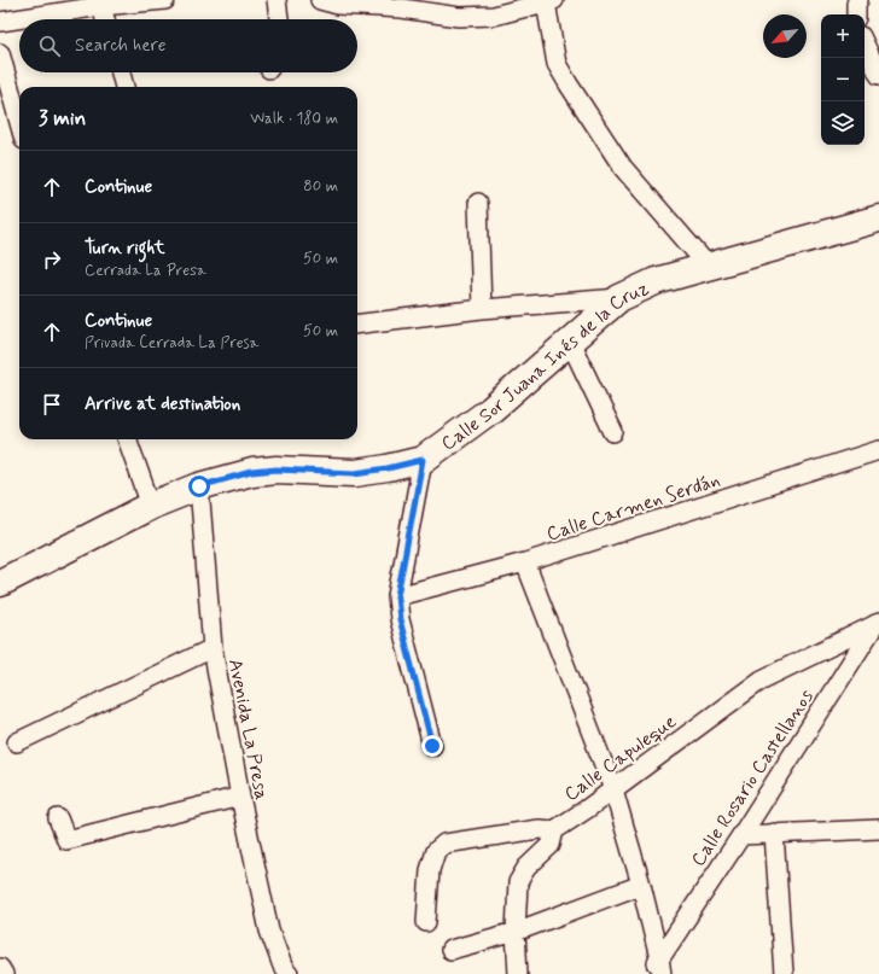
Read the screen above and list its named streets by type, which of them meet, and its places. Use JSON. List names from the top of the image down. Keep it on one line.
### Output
{"streets":{"street":["Calle Sor Juana Inés de la Cruz","Calle Carmen Serdán","Avenida La Presa","Calle Capuleque","Calle Rosario Castellanos"]},"crossings":[["Calle Sor Juana Inés de la Cruz","Avenida La Presa"],["Calle Capuleque","Calle Rosario Castellanos"]],"north":"bottom left","page":{"map_buttons":["+","−"],"search":"Search here","heading":["3 min","Walk · 180 m"],"list":[["Continue","80 m"],["Turn right","Cerrada La Presa","50 m"],["Continue","Privada Cerrada La Presa","50 m"],"Arrive at destination"]}}
